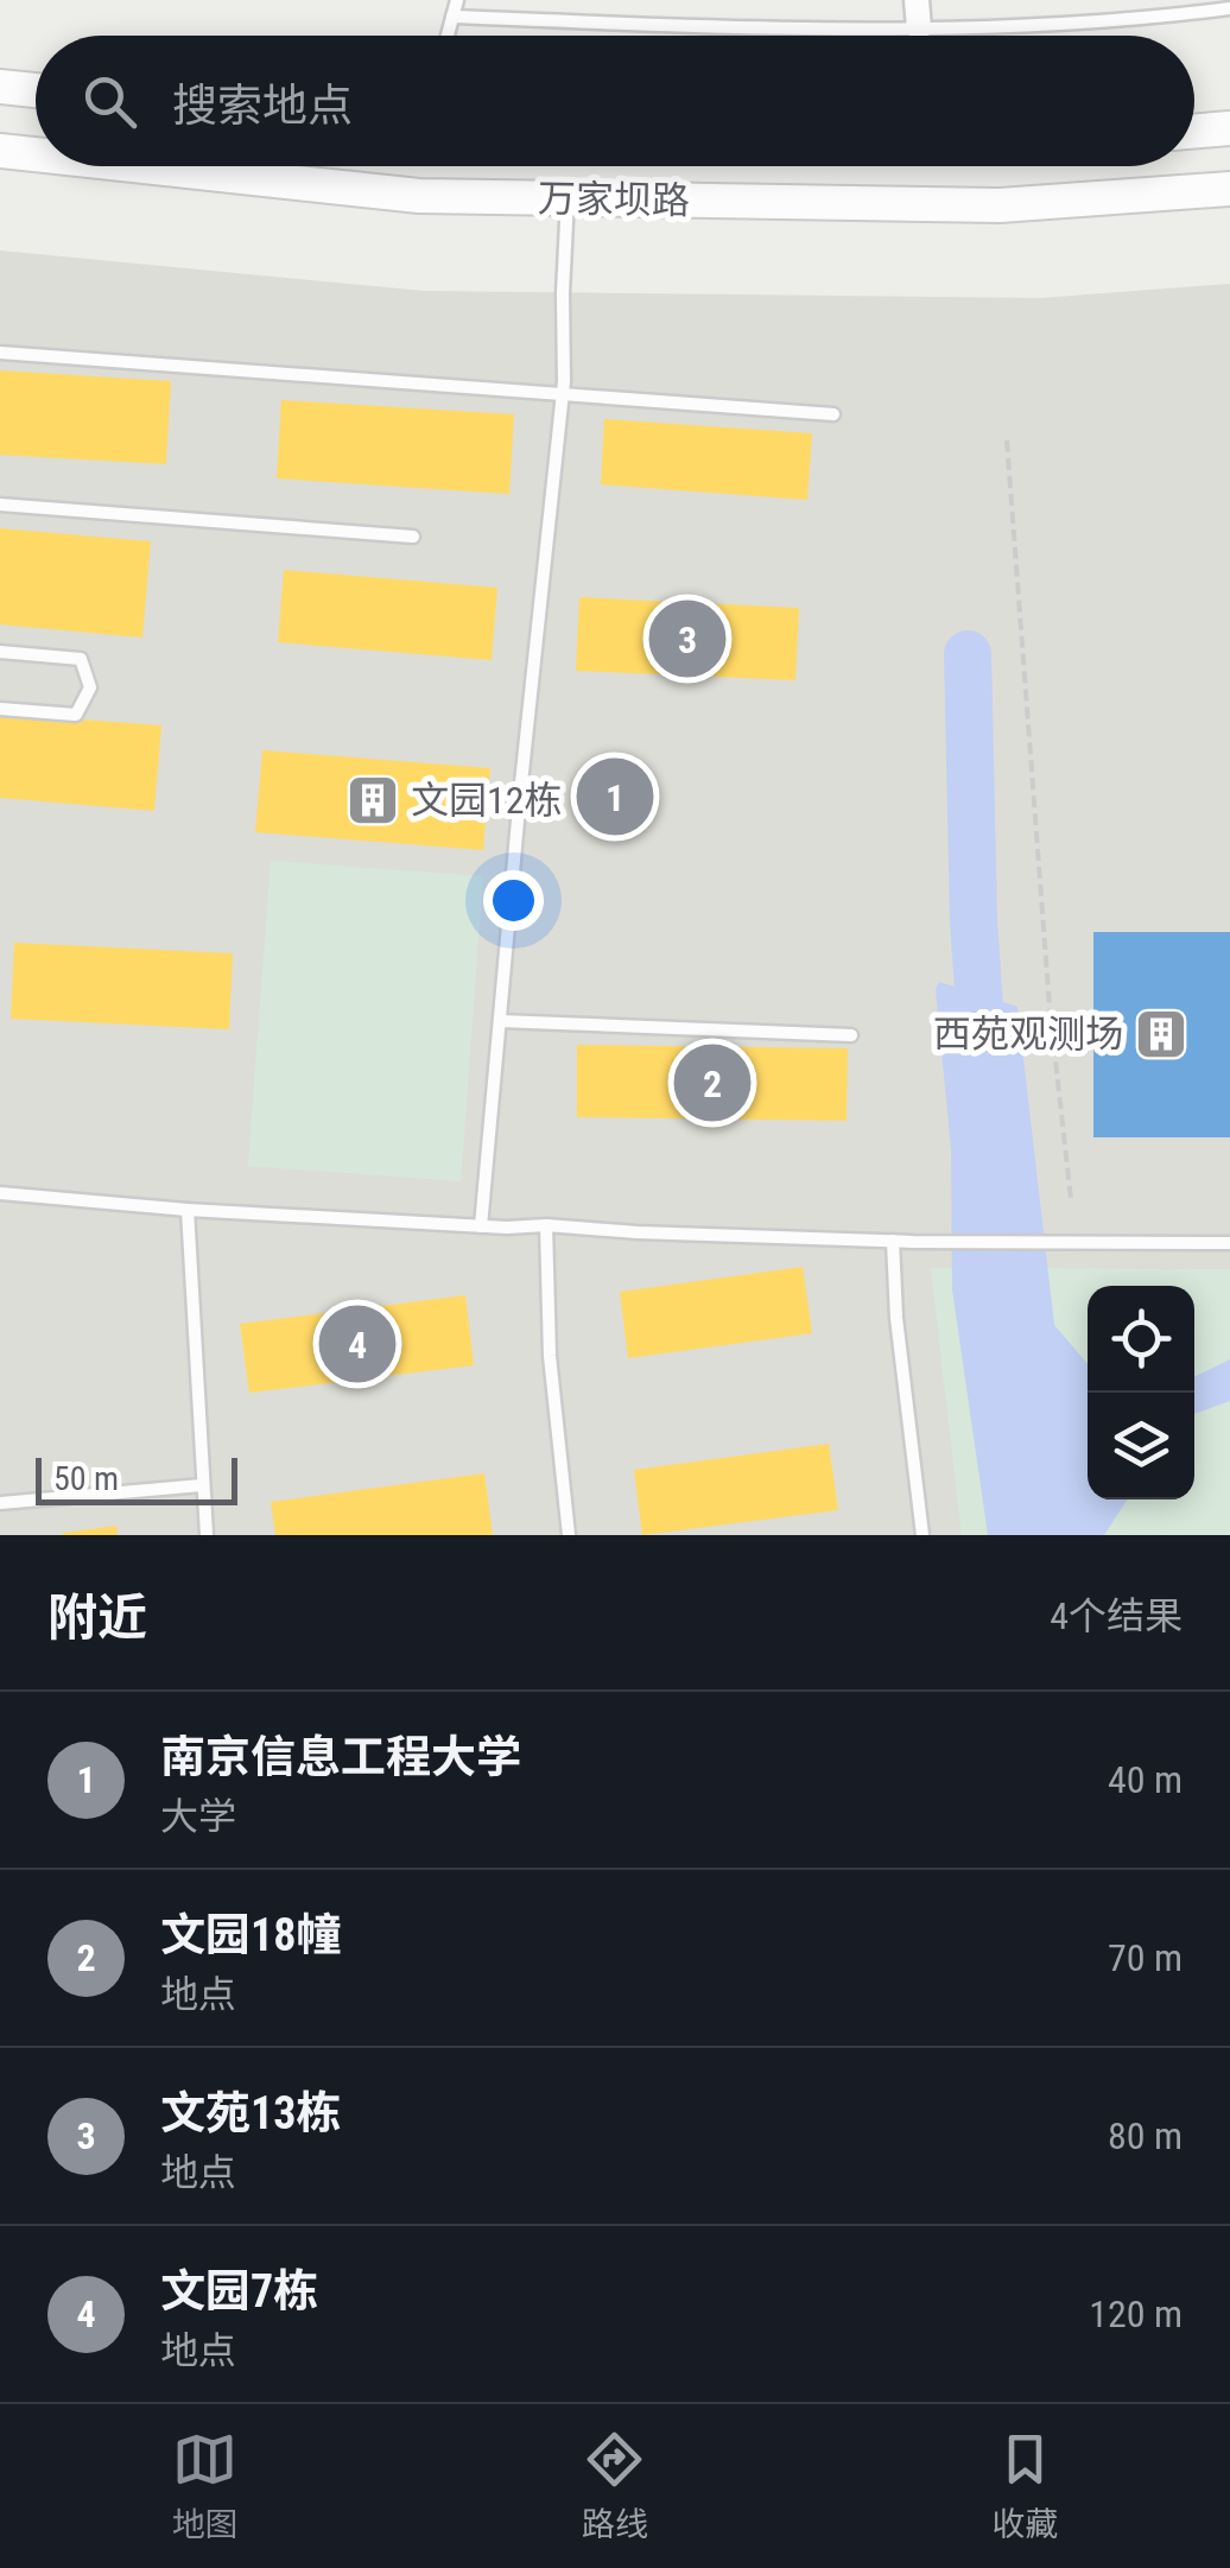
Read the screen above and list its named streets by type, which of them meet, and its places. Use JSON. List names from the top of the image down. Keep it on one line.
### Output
{"streets":{"main road":["万家坝路"]},"places":{"building":["文园12栋","西苑观测场"]},"scale_bar":"50 m","page":{"search":"搜索地点","pins":["3","1","2","4"],"scale":"50 m","heading":["附近","4个结果"],"list":[{"mark":"1","name":"南京信息工程大学","note":"大学","value":"40 m"},{"mark":"2","name":"文园18幢","note":"地点","value":"70 m"},{"mark":"3","name":"文苑13栋","note":"地点","value":"80 m"},{"mark":"4","name":"文园7栋","note":"地点","value":"120 m"}],"nav":["地图","路线","收藏"]}}
